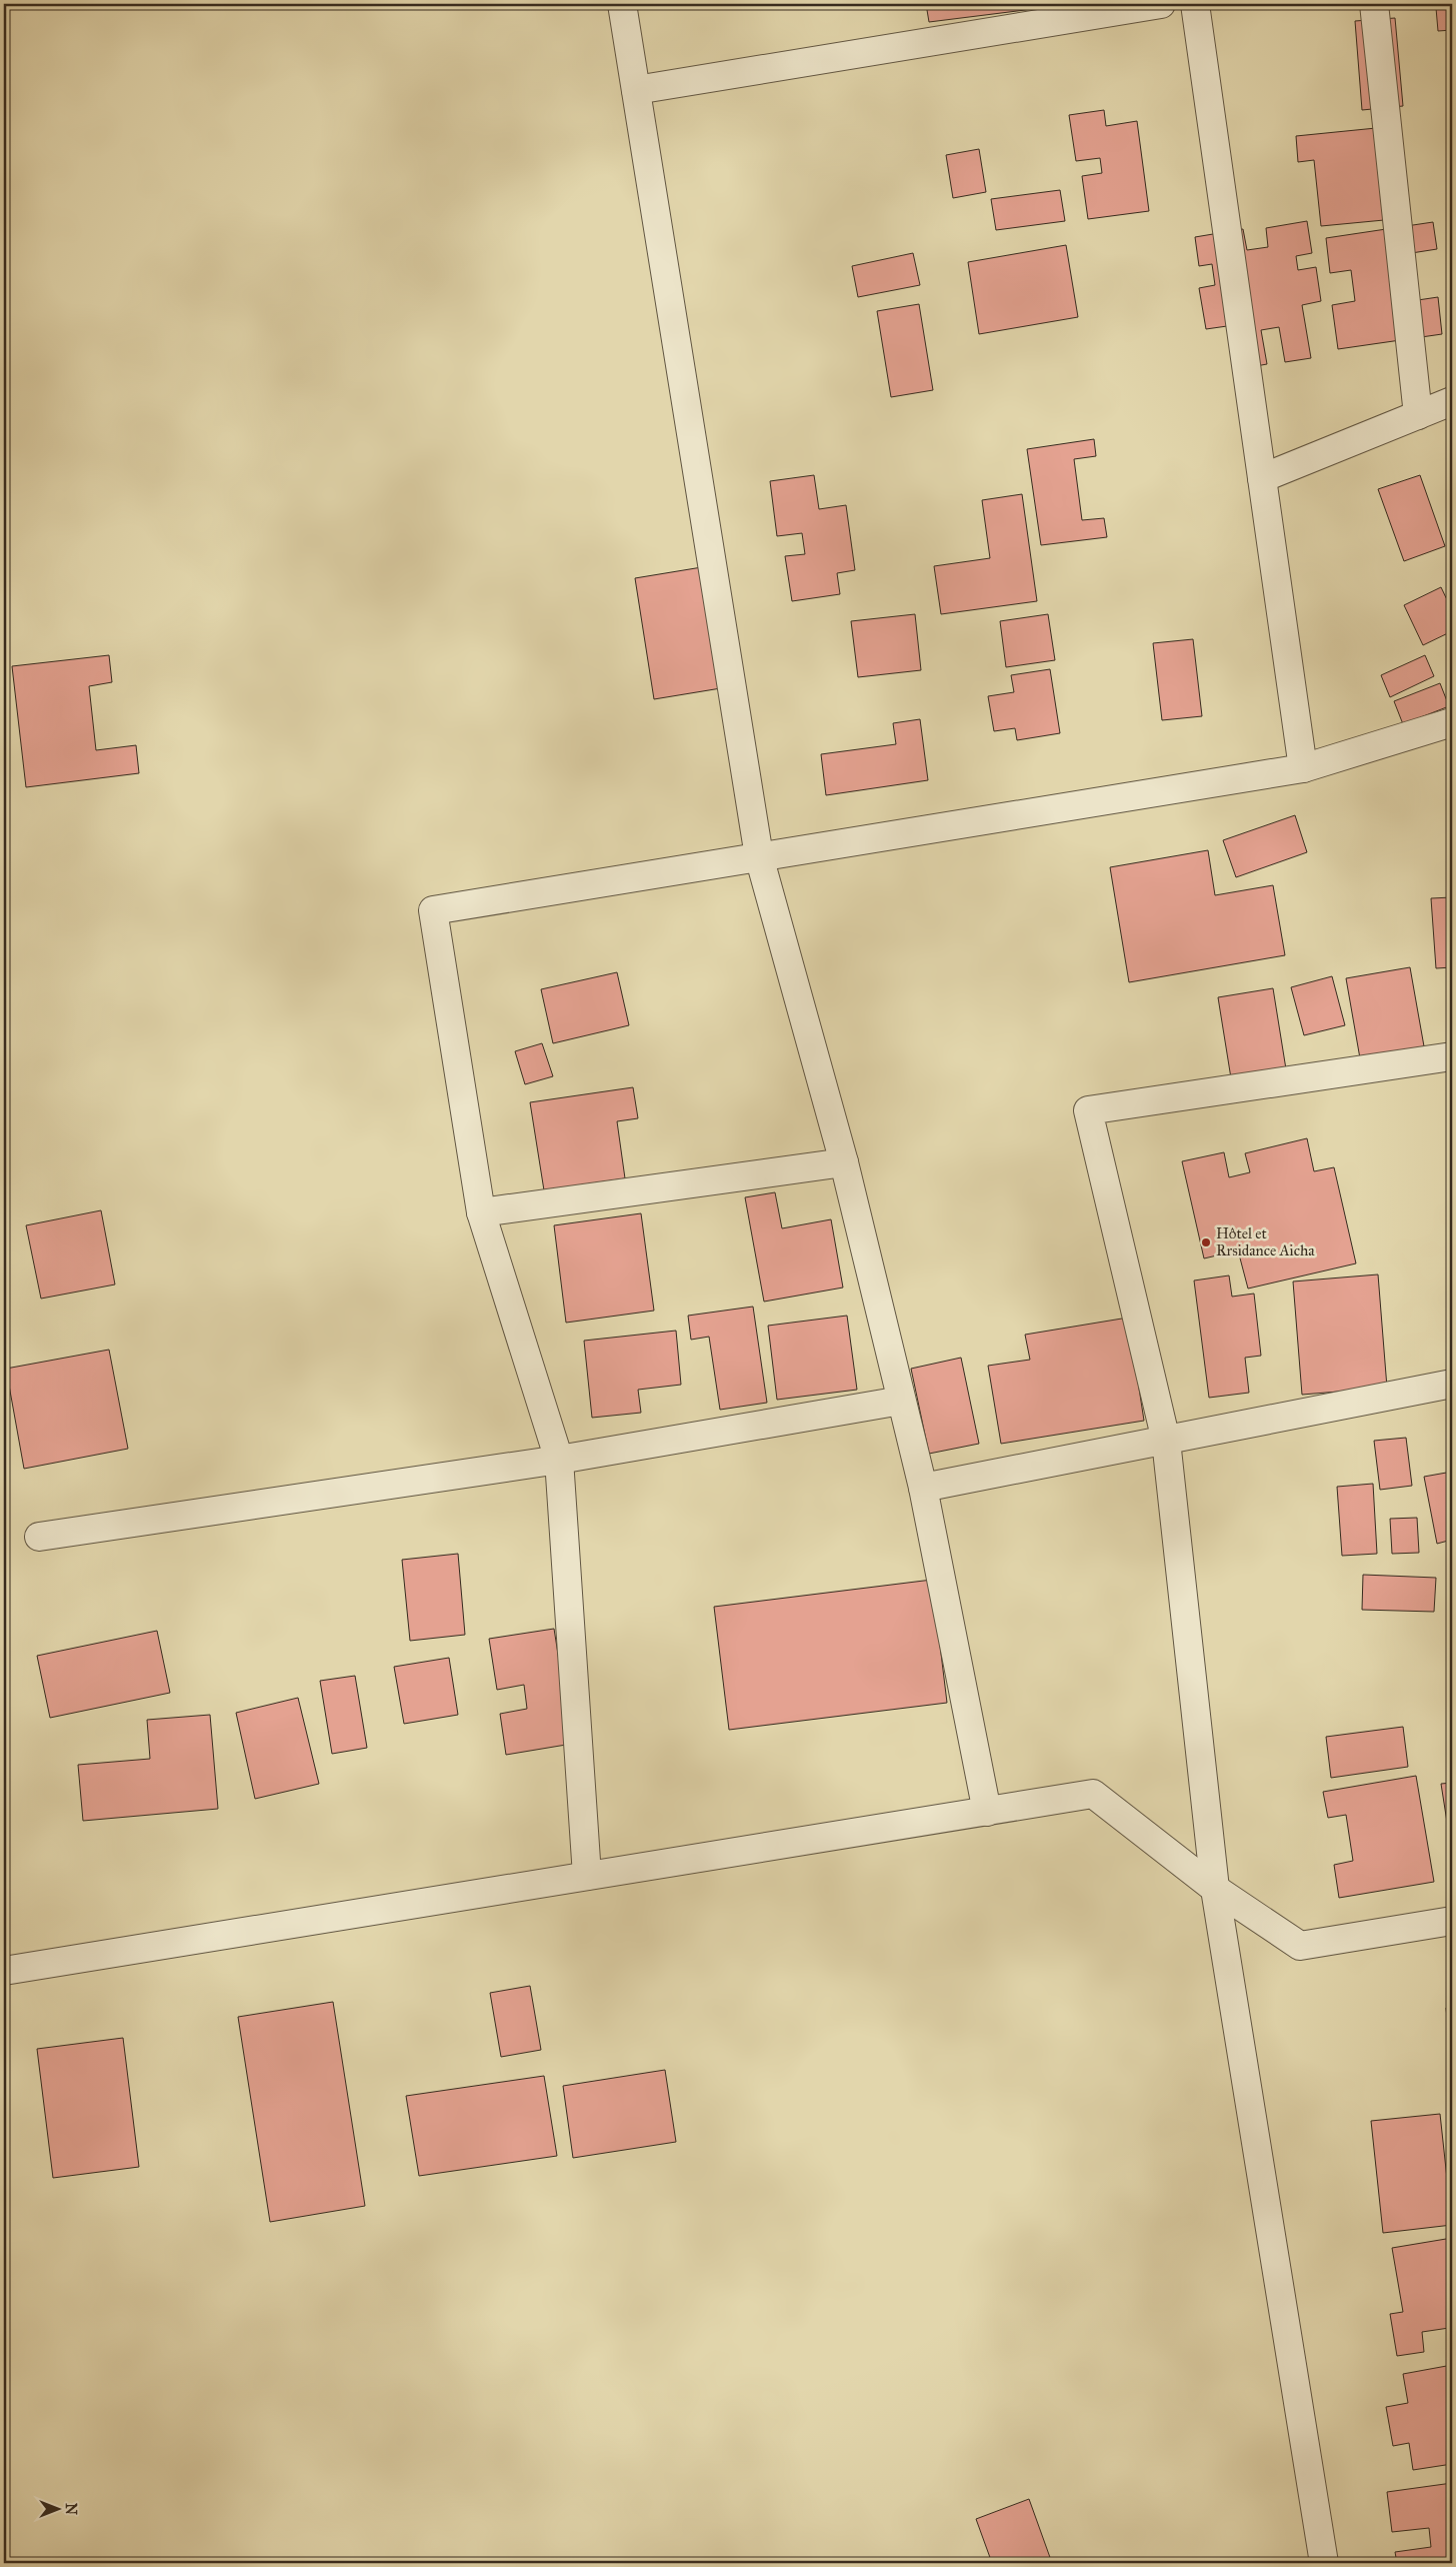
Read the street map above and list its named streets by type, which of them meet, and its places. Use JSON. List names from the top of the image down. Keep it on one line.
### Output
{"places":["Hôtel et Rrsidance Aicha"],"north":"right"}
